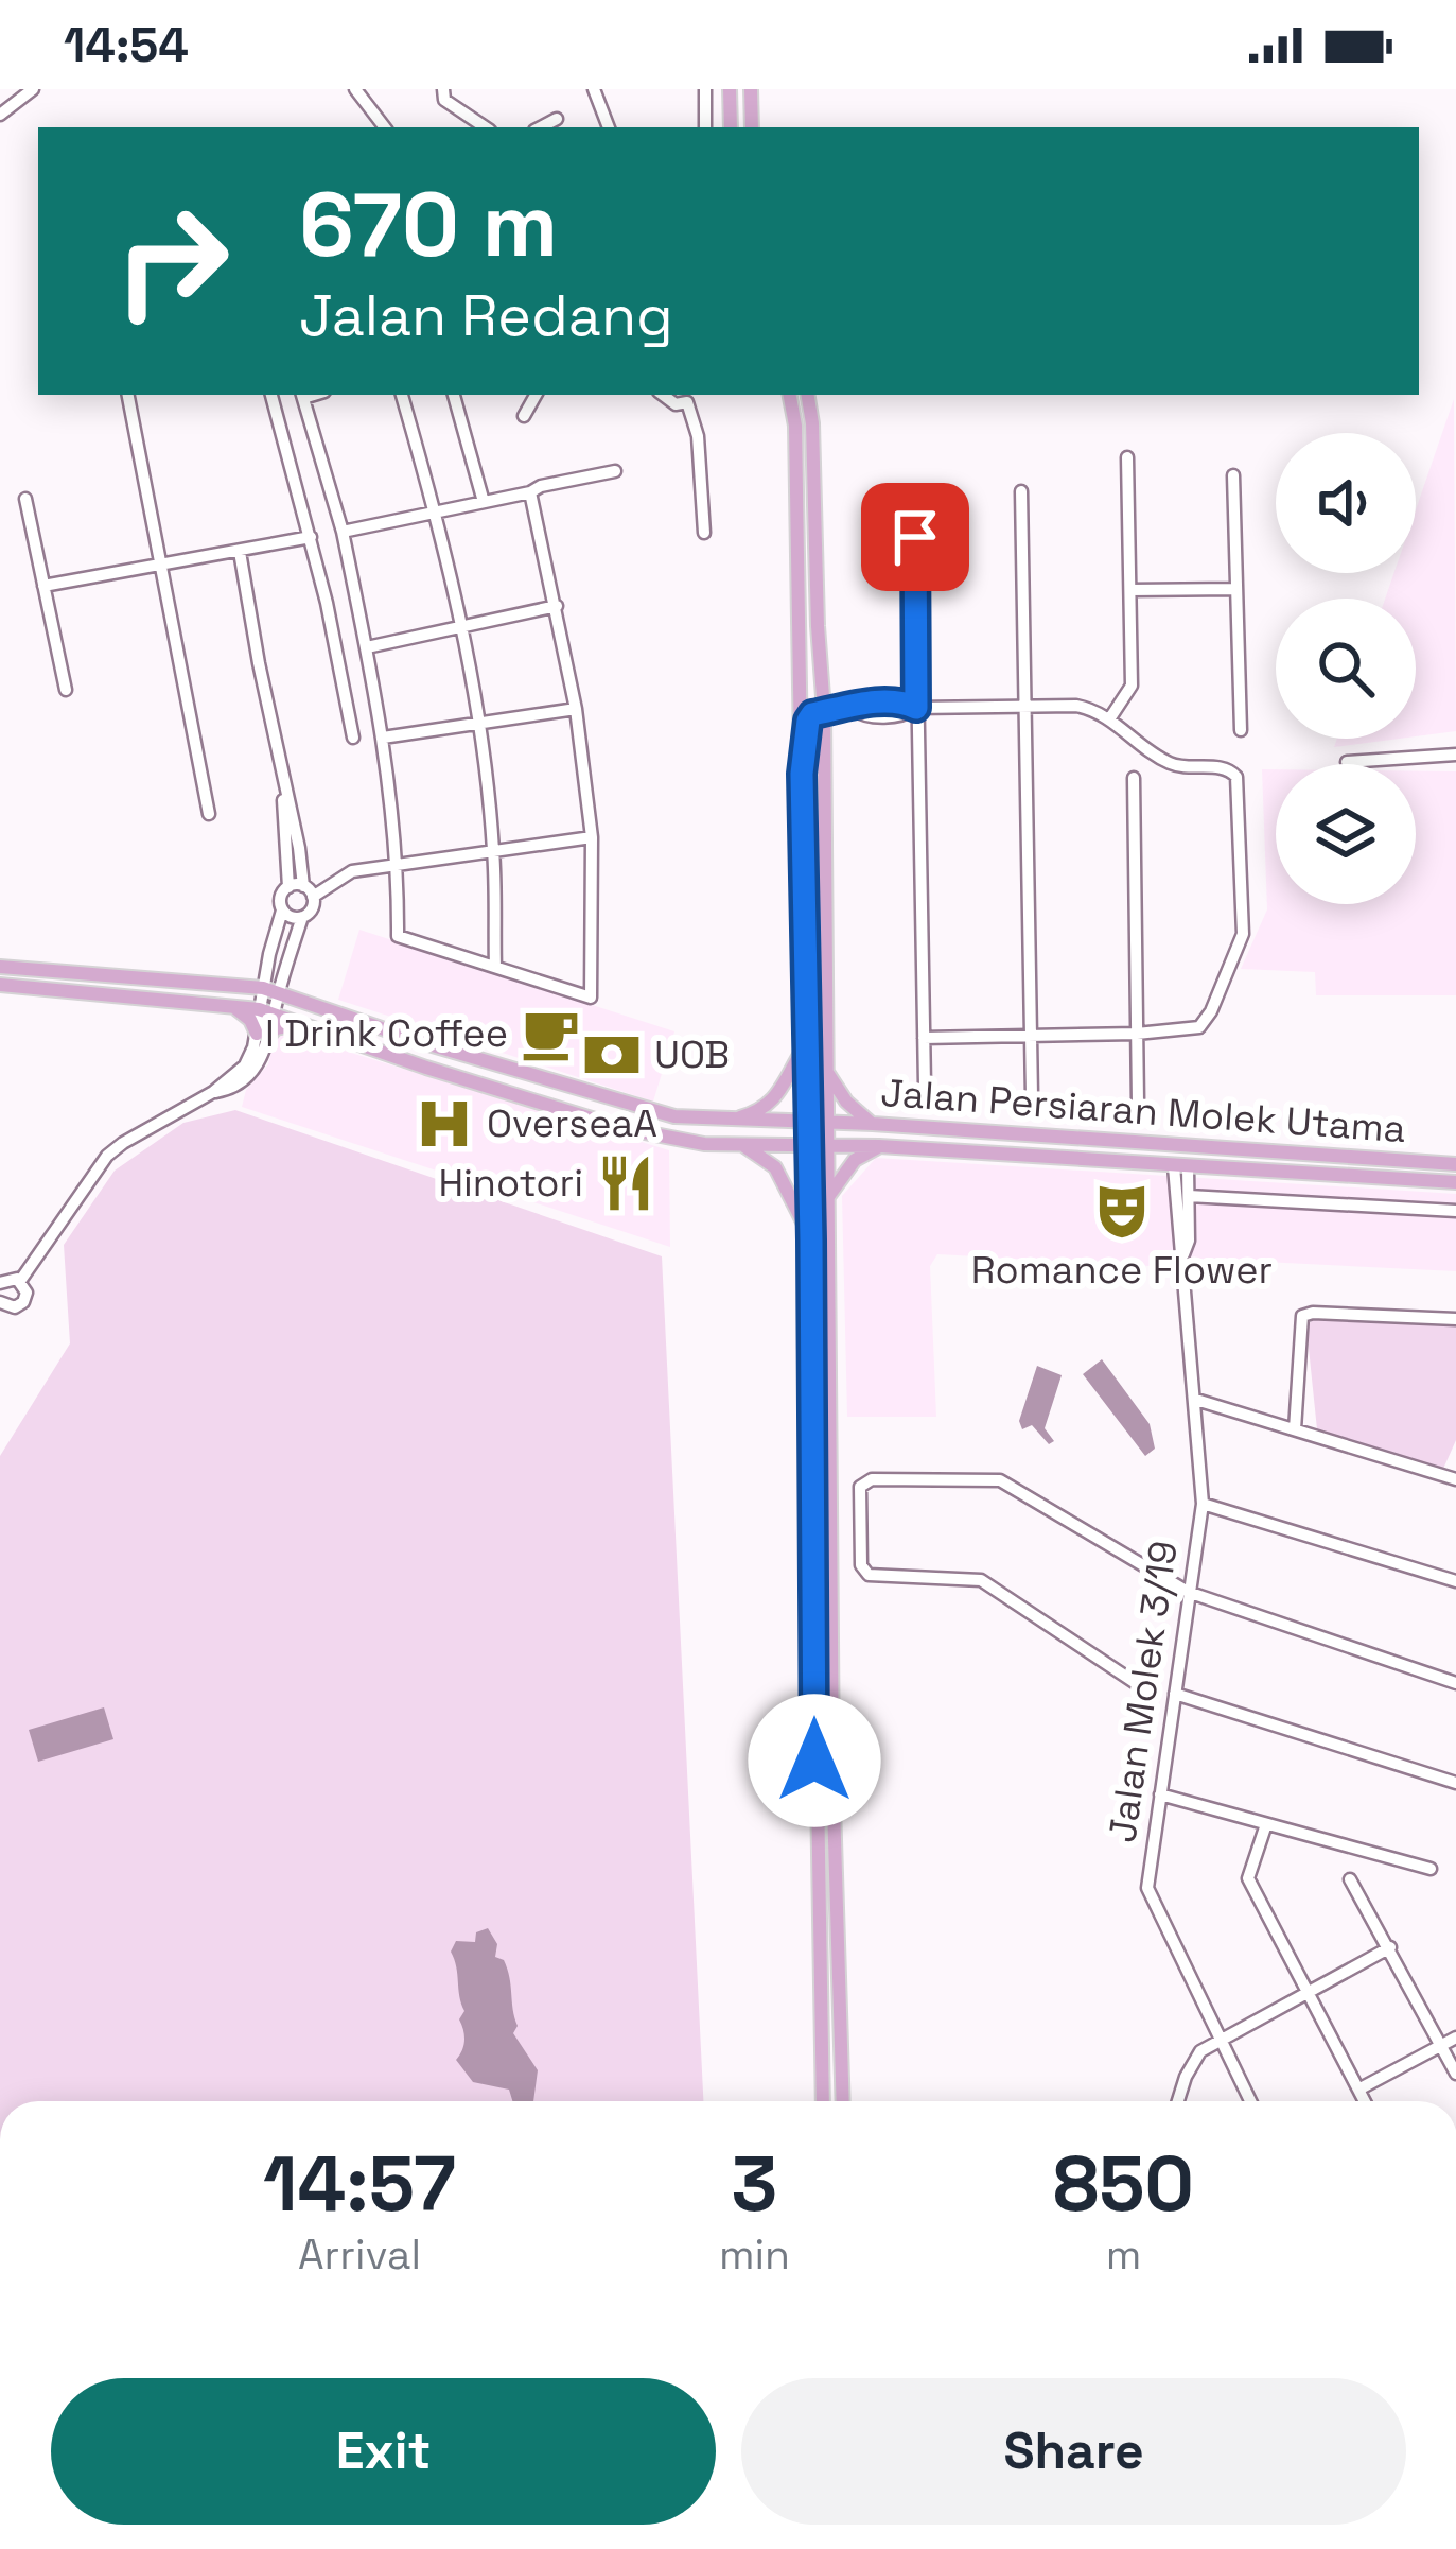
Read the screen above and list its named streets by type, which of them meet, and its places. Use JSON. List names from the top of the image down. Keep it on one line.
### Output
{"streets":{"main road":["Jalan Persiaran Molek Utama"],"street":["Jalan Molek 3/19"]},"crossings":[["Jalan Persiaran Molek Utama","Jalan Molek 3/19"]],"places":{"cafe":["I Drink Coffee"],"bank":["UOB"],"hospital":["OverseaA"],"restaurant":["Hinotori"],"theatre":["Romance Flower"]},"page":{"status":"14:54","turn":["670 m","Jalan Redang"],"eta":["14:57","Arrival","3","min","850","m"],"buttons":["Exit","Share"]}}
